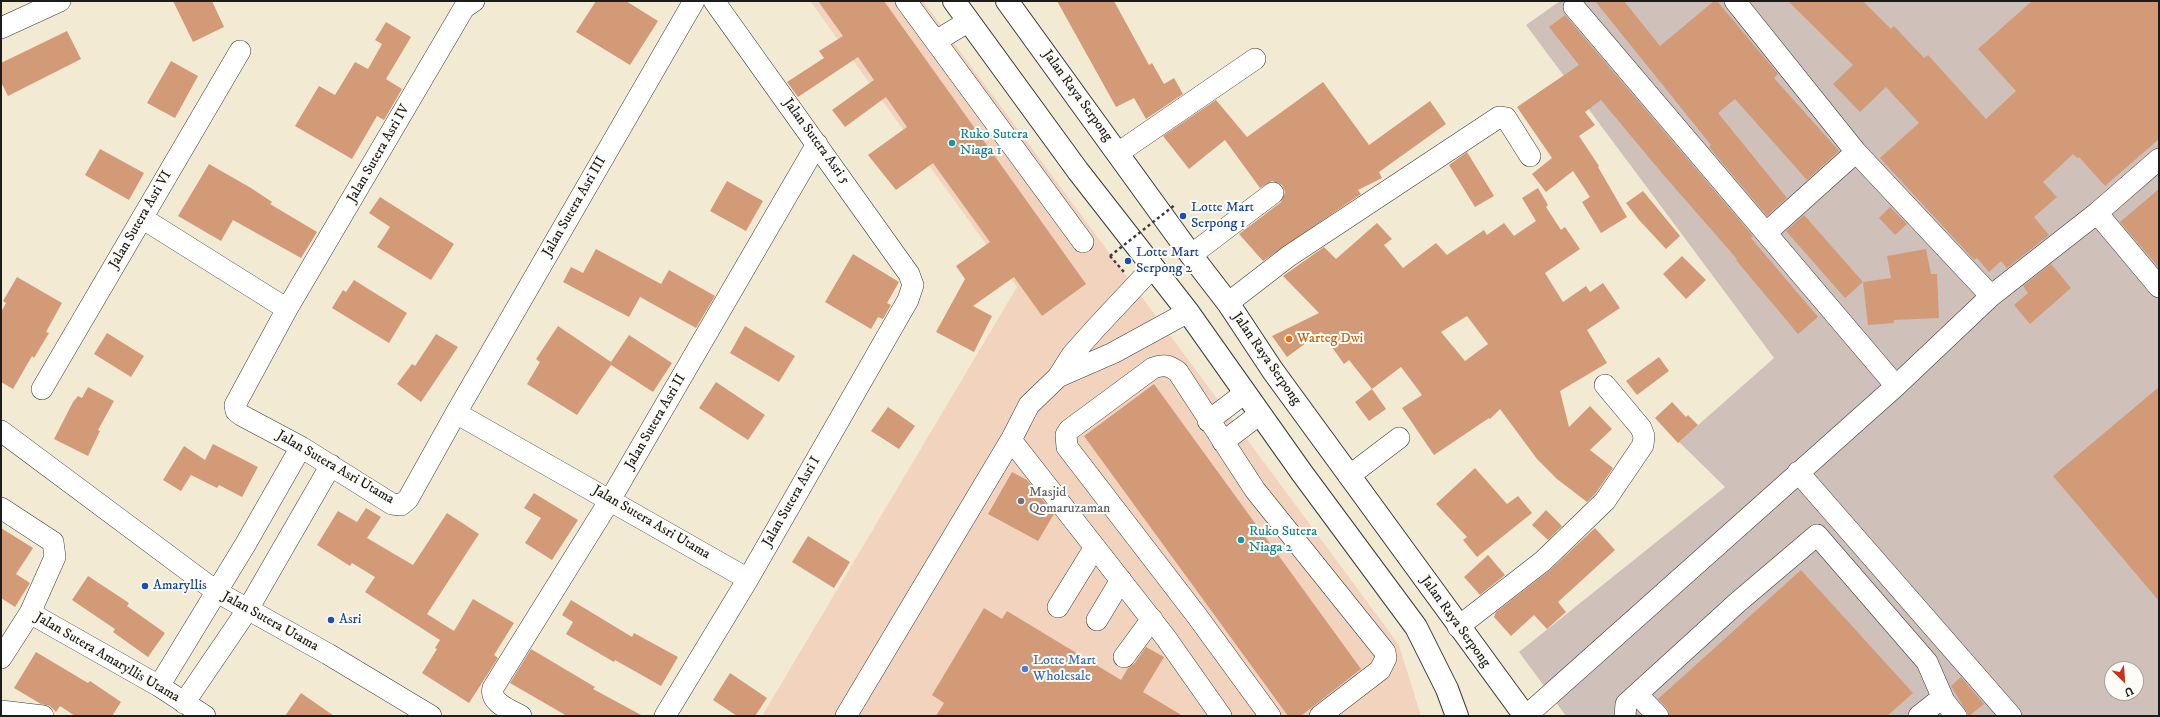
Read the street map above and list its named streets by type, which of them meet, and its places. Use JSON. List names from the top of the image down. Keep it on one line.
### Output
{"streets":{"main road":["Jalan Raya Serpong"],"street":["Jalan Sutera Asri 5","Jalan Sutera Asri IV","Jalan Sutera Asri III","Jalan Sutera Asri VI","Jalan Sutera Asri II","Jalan Sutera Asri Utama","Jalan Sutera Asri I","Jalan Sutera Utama","Jalan Sutera Amaryllis Utama"]},"crossings":[["Jalan Sutera Asri 5","Jalan Sutera Asri II"],["Jalan Sutera Asri 5","Jalan Sutera Asri I"],["Jalan Sutera Asri IV","Jalan Sutera Asri Utama"],["Jalan Sutera Asri III","Jalan Sutera Asri Utama"],["Jalan Sutera Asri II","Jalan Sutera Asri Utama"],["Jalan Sutera Asri Utama","Jalan Sutera Asri I"]],"places":["Ruko Sutera Niaga 1","Lotte Mart Serpong 1","Lotte Mart Serpong 2","Warteg Dwi","Masjid Qomaruzaman","Ruko Sutera Niaga 2","Amaryllis","Asri","Lotte Mart Wholesale"],"north":"bottom right"}
